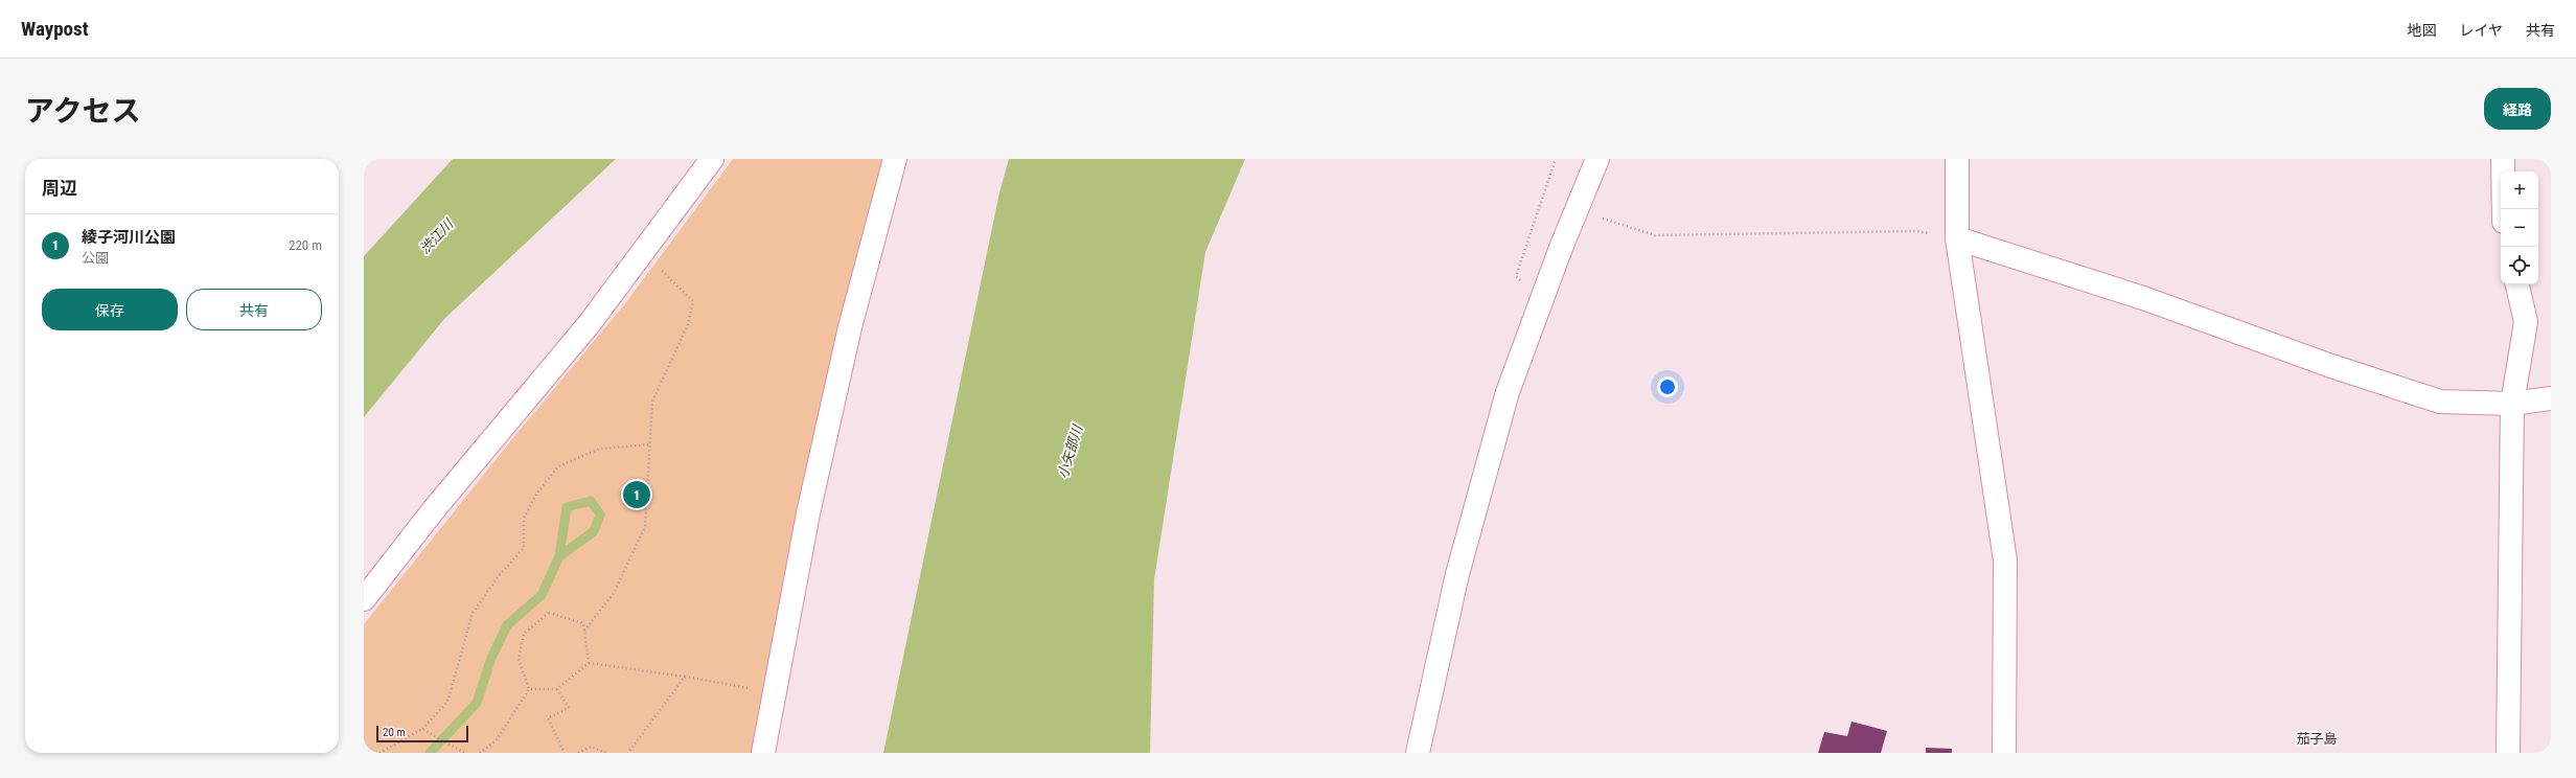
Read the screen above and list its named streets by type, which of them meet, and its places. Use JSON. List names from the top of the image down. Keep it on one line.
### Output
{"districts":["茄子島"],"water":["渋江川","小矢部川"],"scale_bar":"20 m","page":{"header":"Waypost","nav":["地図","レイヤ","共有"],"title":"アクセス","buttons":["経路",["保存","共有"]],"heading":"周辺","map_buttons":["+","−"],"list":[{"mark":"1","name":"綾子河川公園","note":"公園","value":"220 m"}],"pins":"1","scale":"20 m"}}
